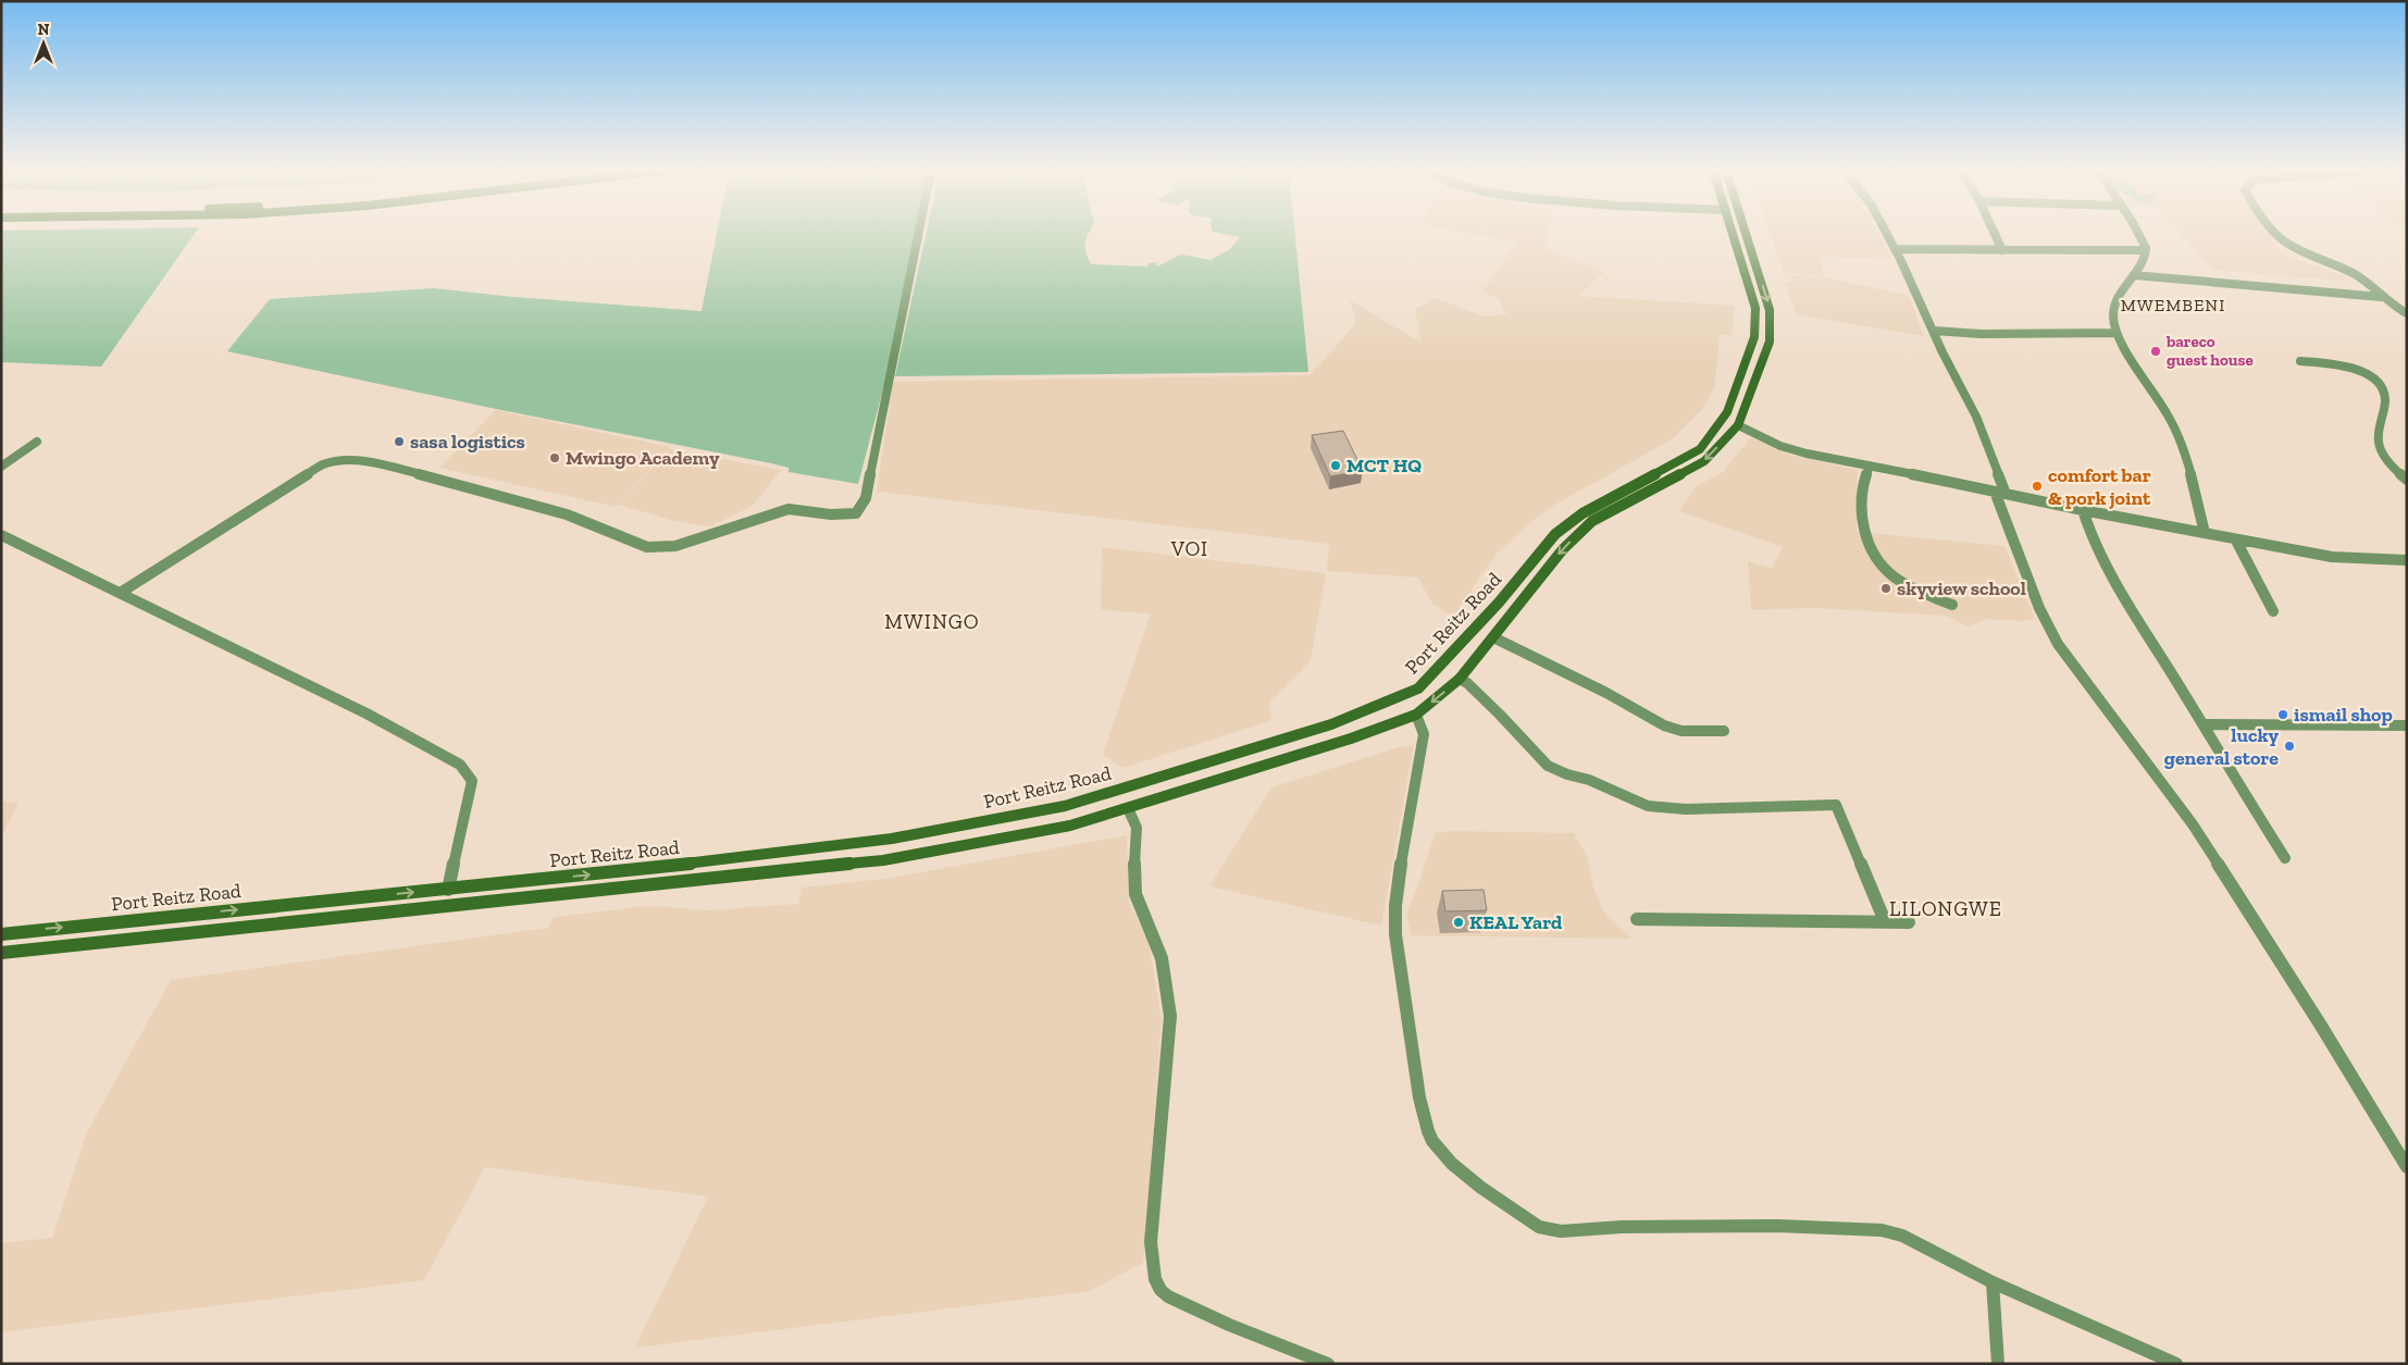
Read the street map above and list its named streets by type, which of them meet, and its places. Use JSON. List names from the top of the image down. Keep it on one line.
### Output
{"streets":{"main road":["Port Reitz Road"]},"districts":["MWEMBENI","VOI","MWINGO","LILONGWE"],"places":["bareco guest house","sasa logistics","Mwingo Academy","MCT HQ","comfort bar & pork joint","skyview school","ismail shop","lucky general store","KEAL Yard"],"north":"top"}
